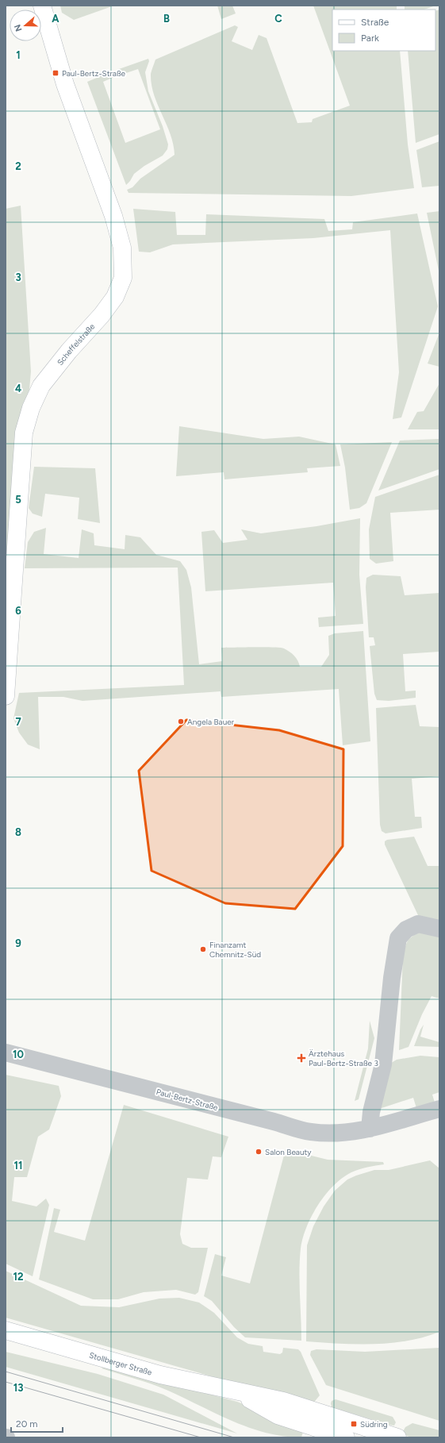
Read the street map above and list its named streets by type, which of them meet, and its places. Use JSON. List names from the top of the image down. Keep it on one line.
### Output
{"streets":{"main road":["Scheffelstraße","Stollberger Straße"],"street":["Paul-Bertz-Straße"]},"places":{"transit":["Paul-Bertz-Straße","Südring"],"other":["Angela Bauer","Finanzamt Chemnitz-Süd","Salon Beauty"],"health":["Ärztehaus Paul-Bertz-Straße 3"]},"legend":["Straße","Park"],"scale_bar":"20 m","north":"left","grid":{"columns":["A","B","C"],"rows":["1","2","3","4","5","6","7","8","9","10","11","12","13"]}}
